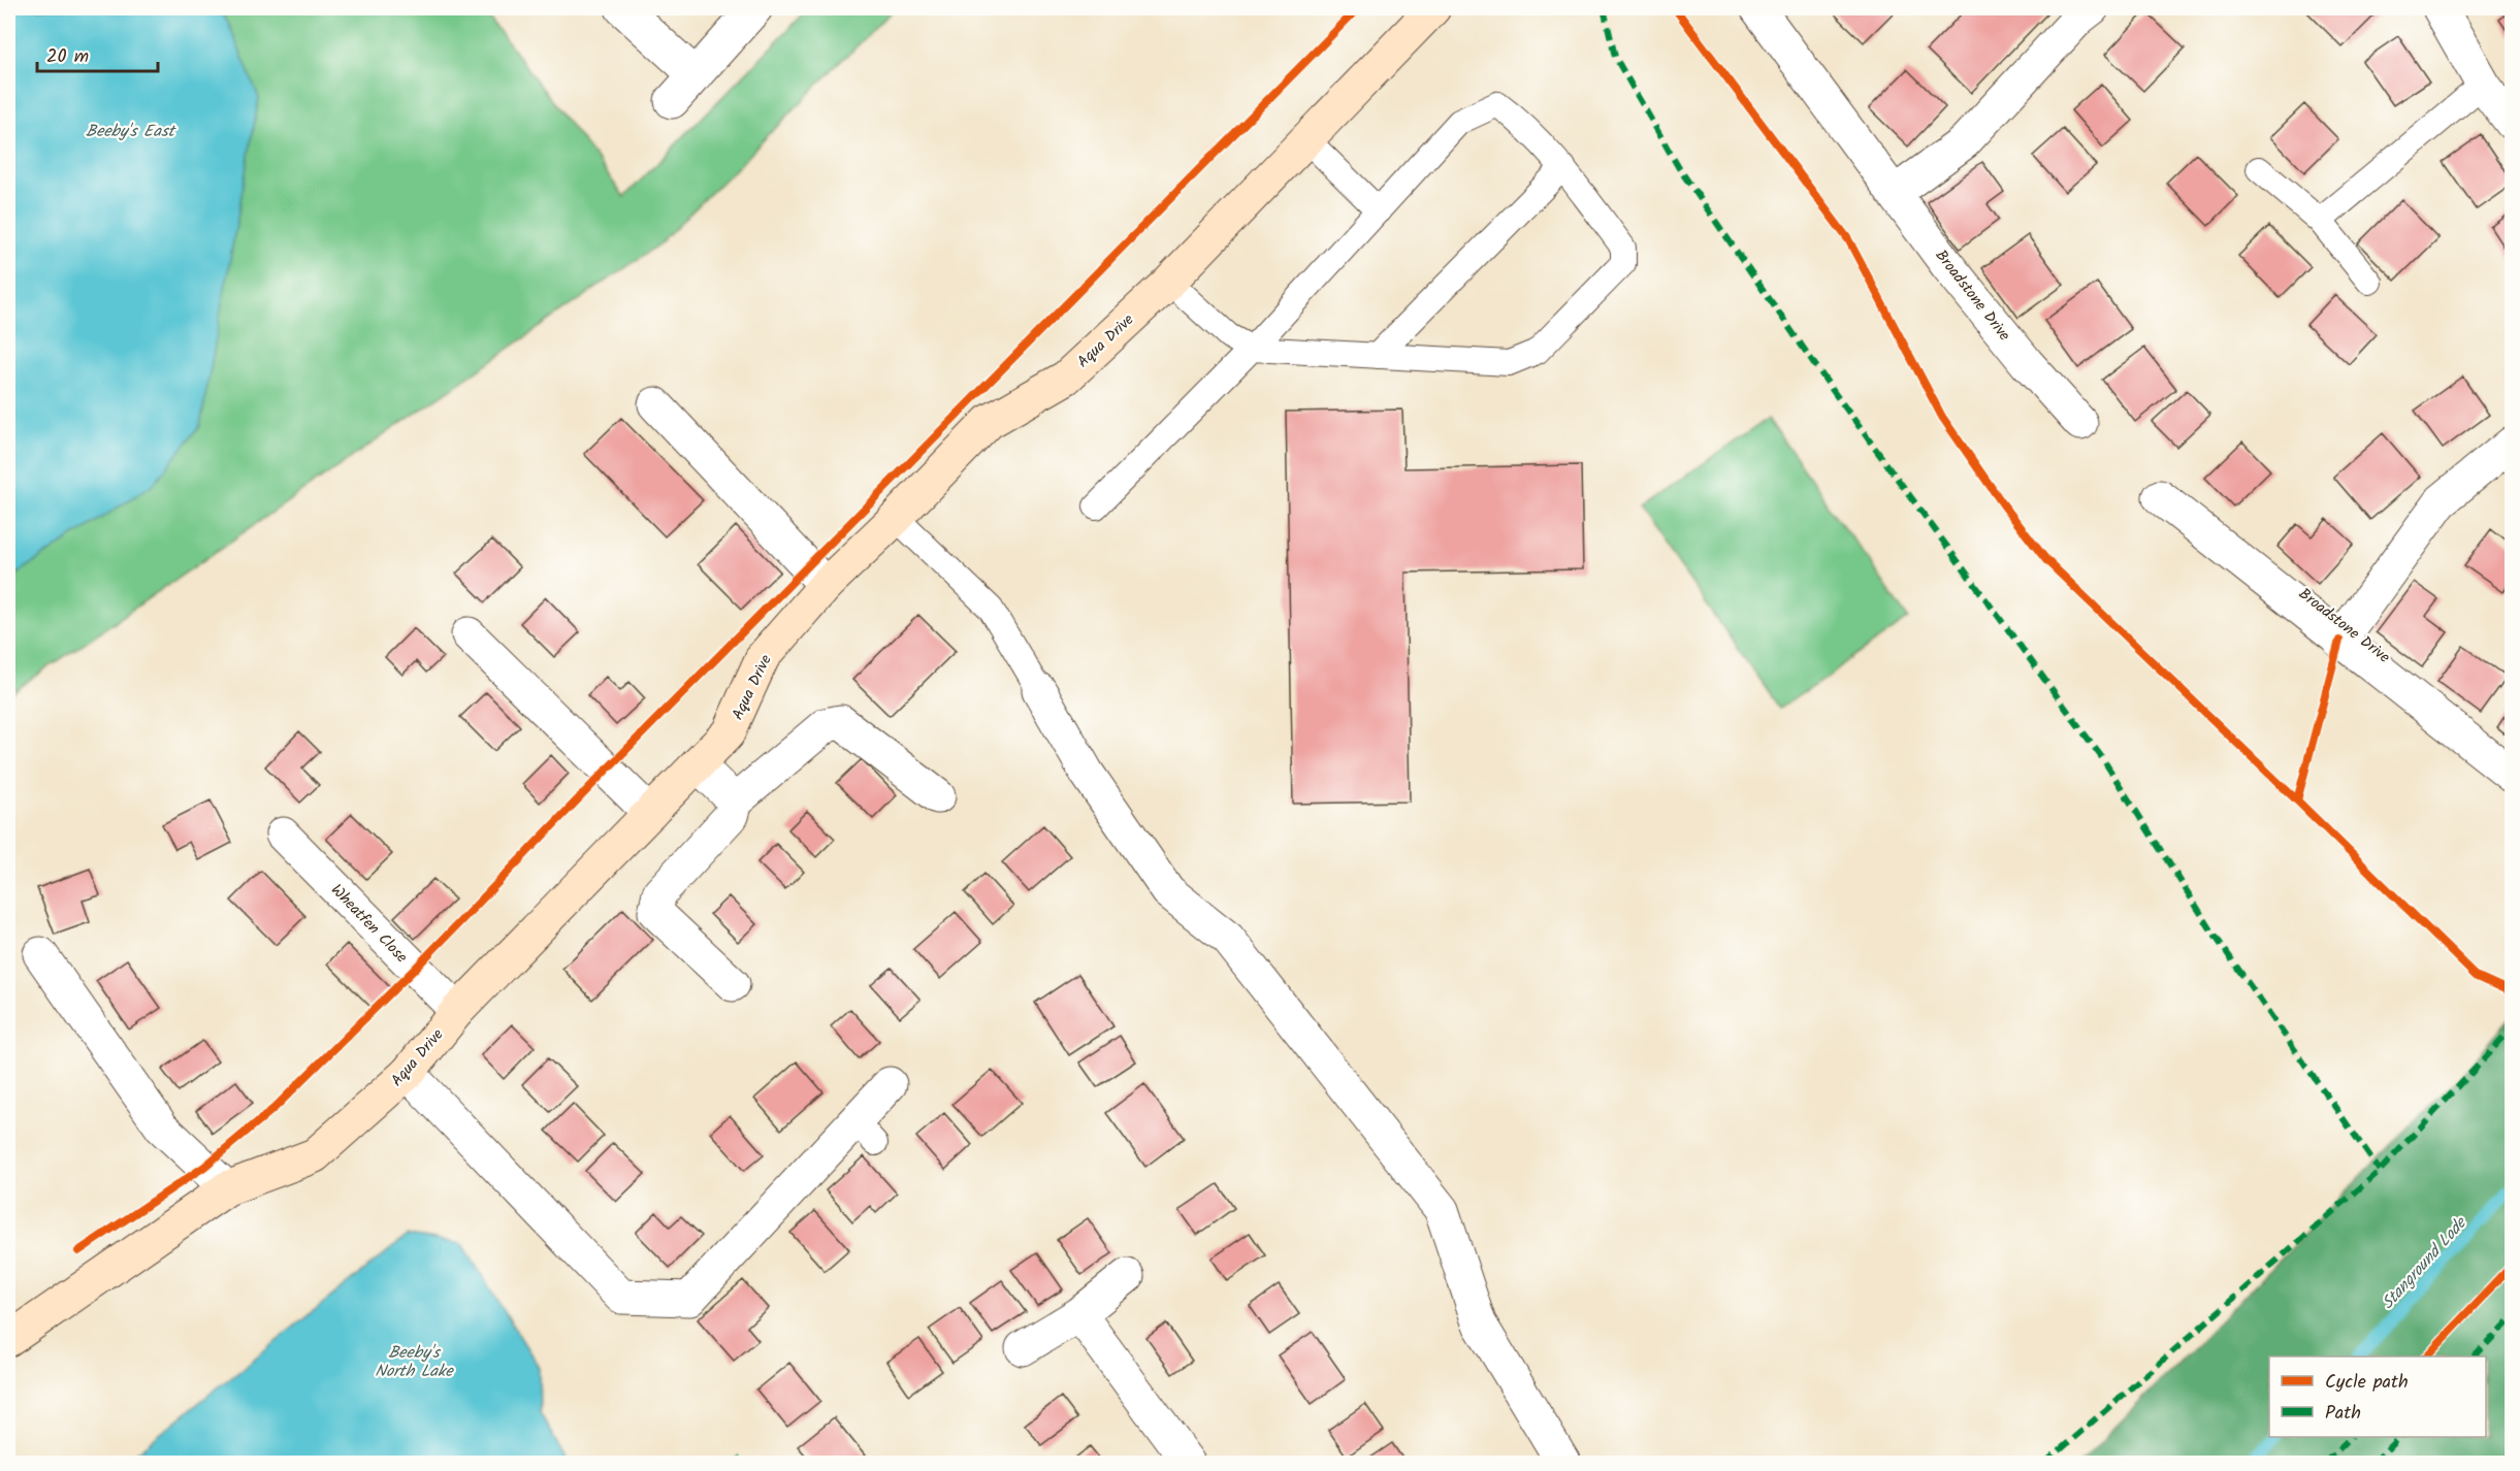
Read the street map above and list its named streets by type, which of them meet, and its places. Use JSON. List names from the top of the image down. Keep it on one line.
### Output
{"streets":{"street":["Broadstone Drive","Aqua Drive","Wheatfen Close"]},"crossings":[["Aqua Drive","Wheatfen Close"]],"water":["Beeby's East","Stanground Lode","Beeby's North Lake"],"legend":["Cycle path","Path"],"scale_bar":"20 m"}
